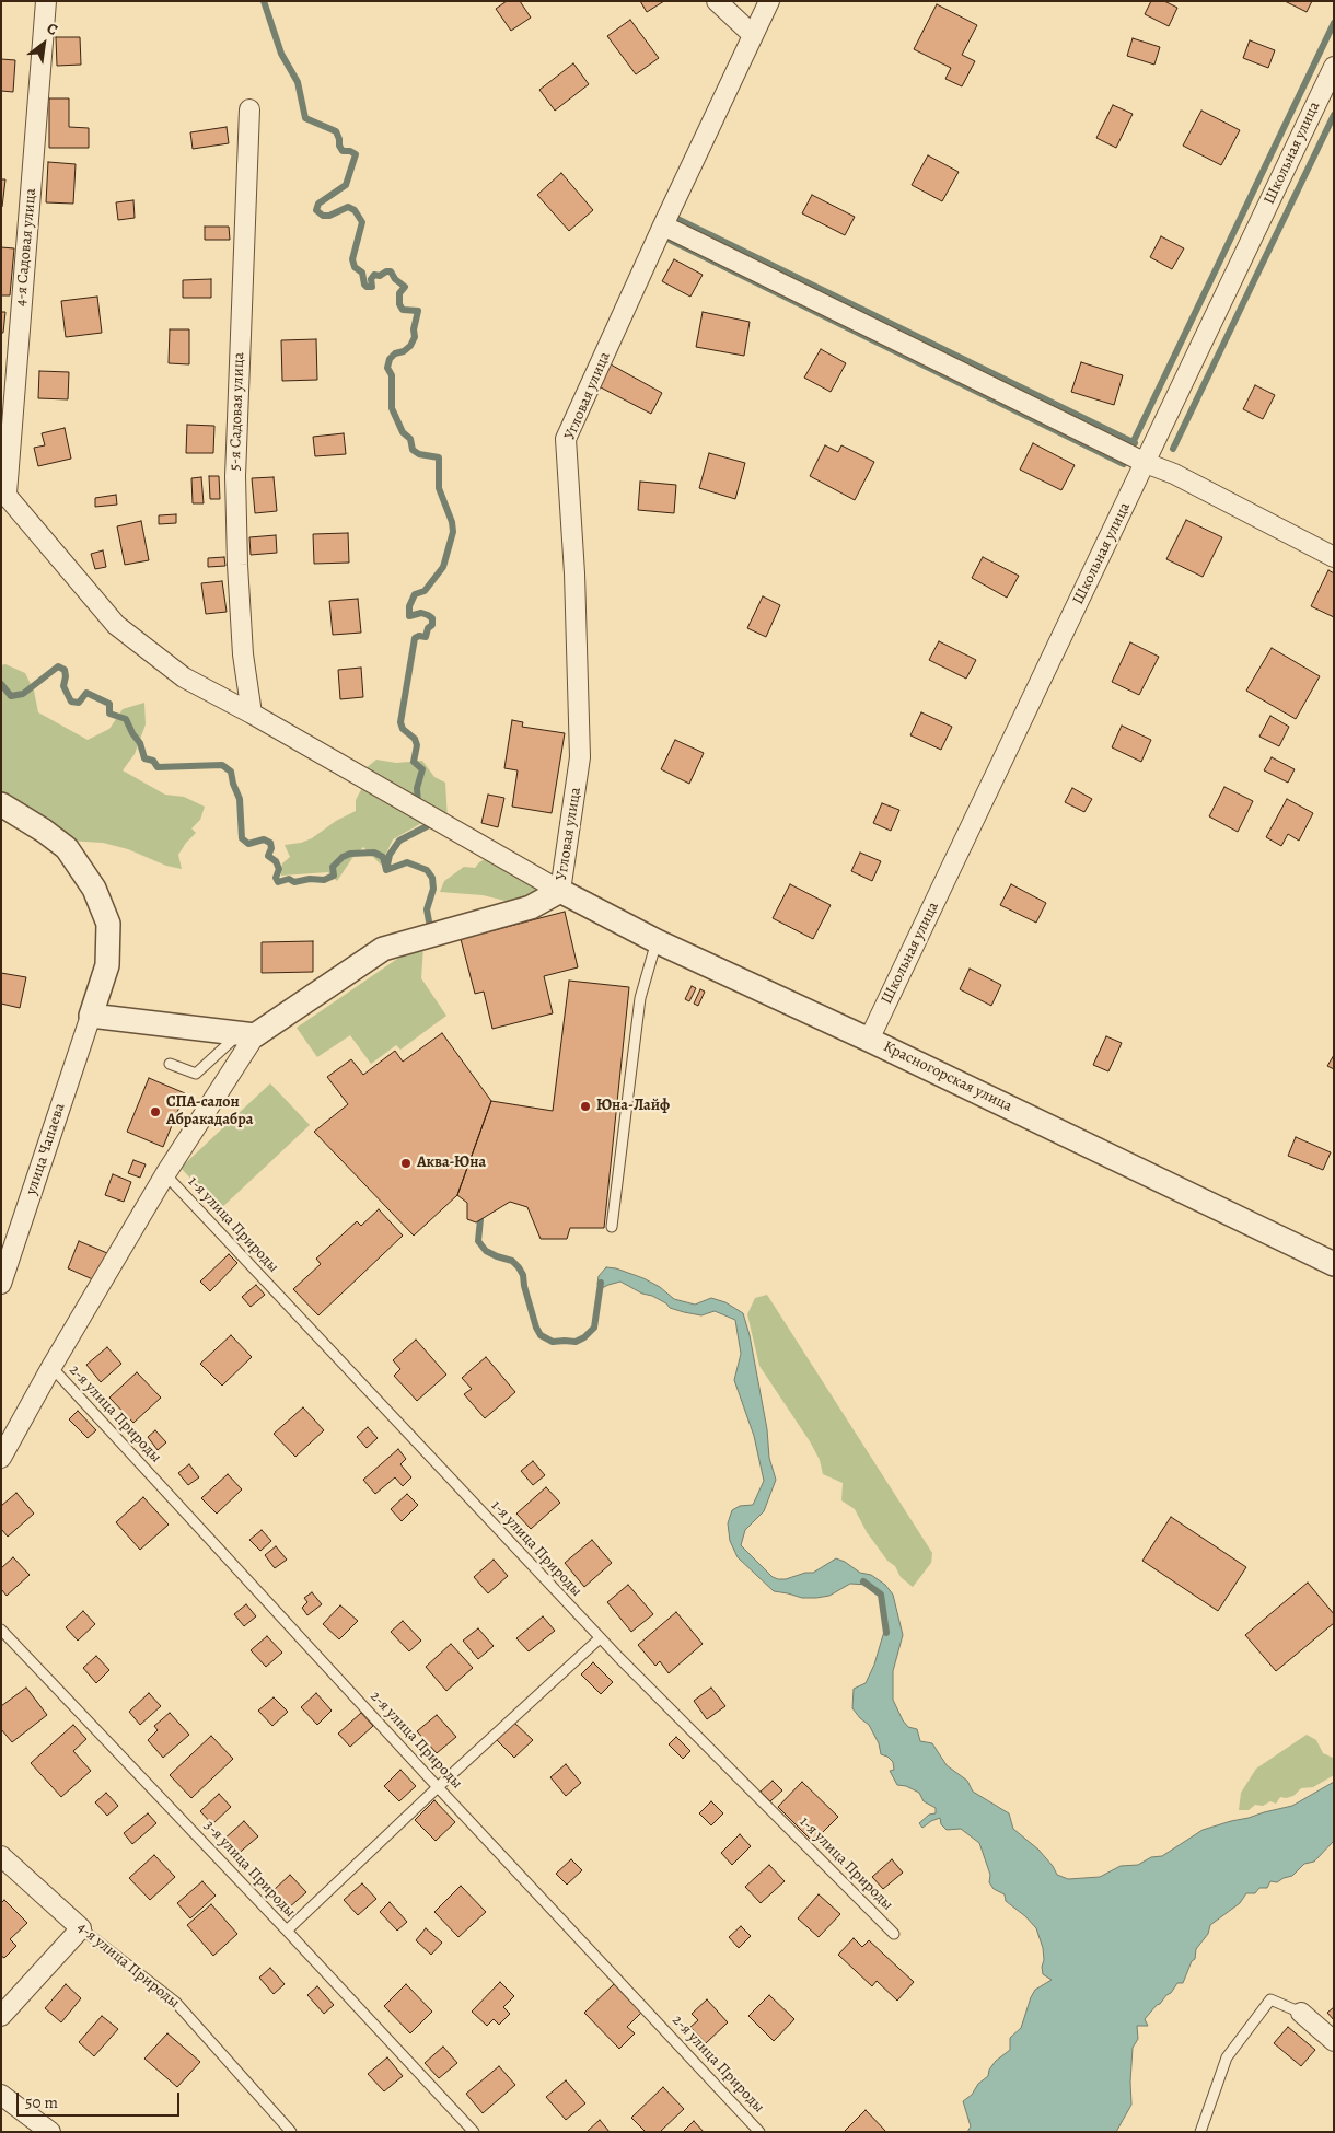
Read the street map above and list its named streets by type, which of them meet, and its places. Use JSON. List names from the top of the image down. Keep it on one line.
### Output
{"streets":{"street":["Школьная улица","4-я Садовая улица","Угловая улица","5-я Садовая улица","Красногорская улица","улица Чапаева","4-я улица Природы"],"lane":["1-я улица Природы","2-я улица Природы","3-я улица Природы"]},"crossings":[["Школьная улица","Красногорская улица"],["Угловая улица","Красногорская улица"]],"places":["Юна-Лайф","СПА-салон Абракадабра","Аква-Юна"],"scale_bar":"50 m","north":"top right"}
